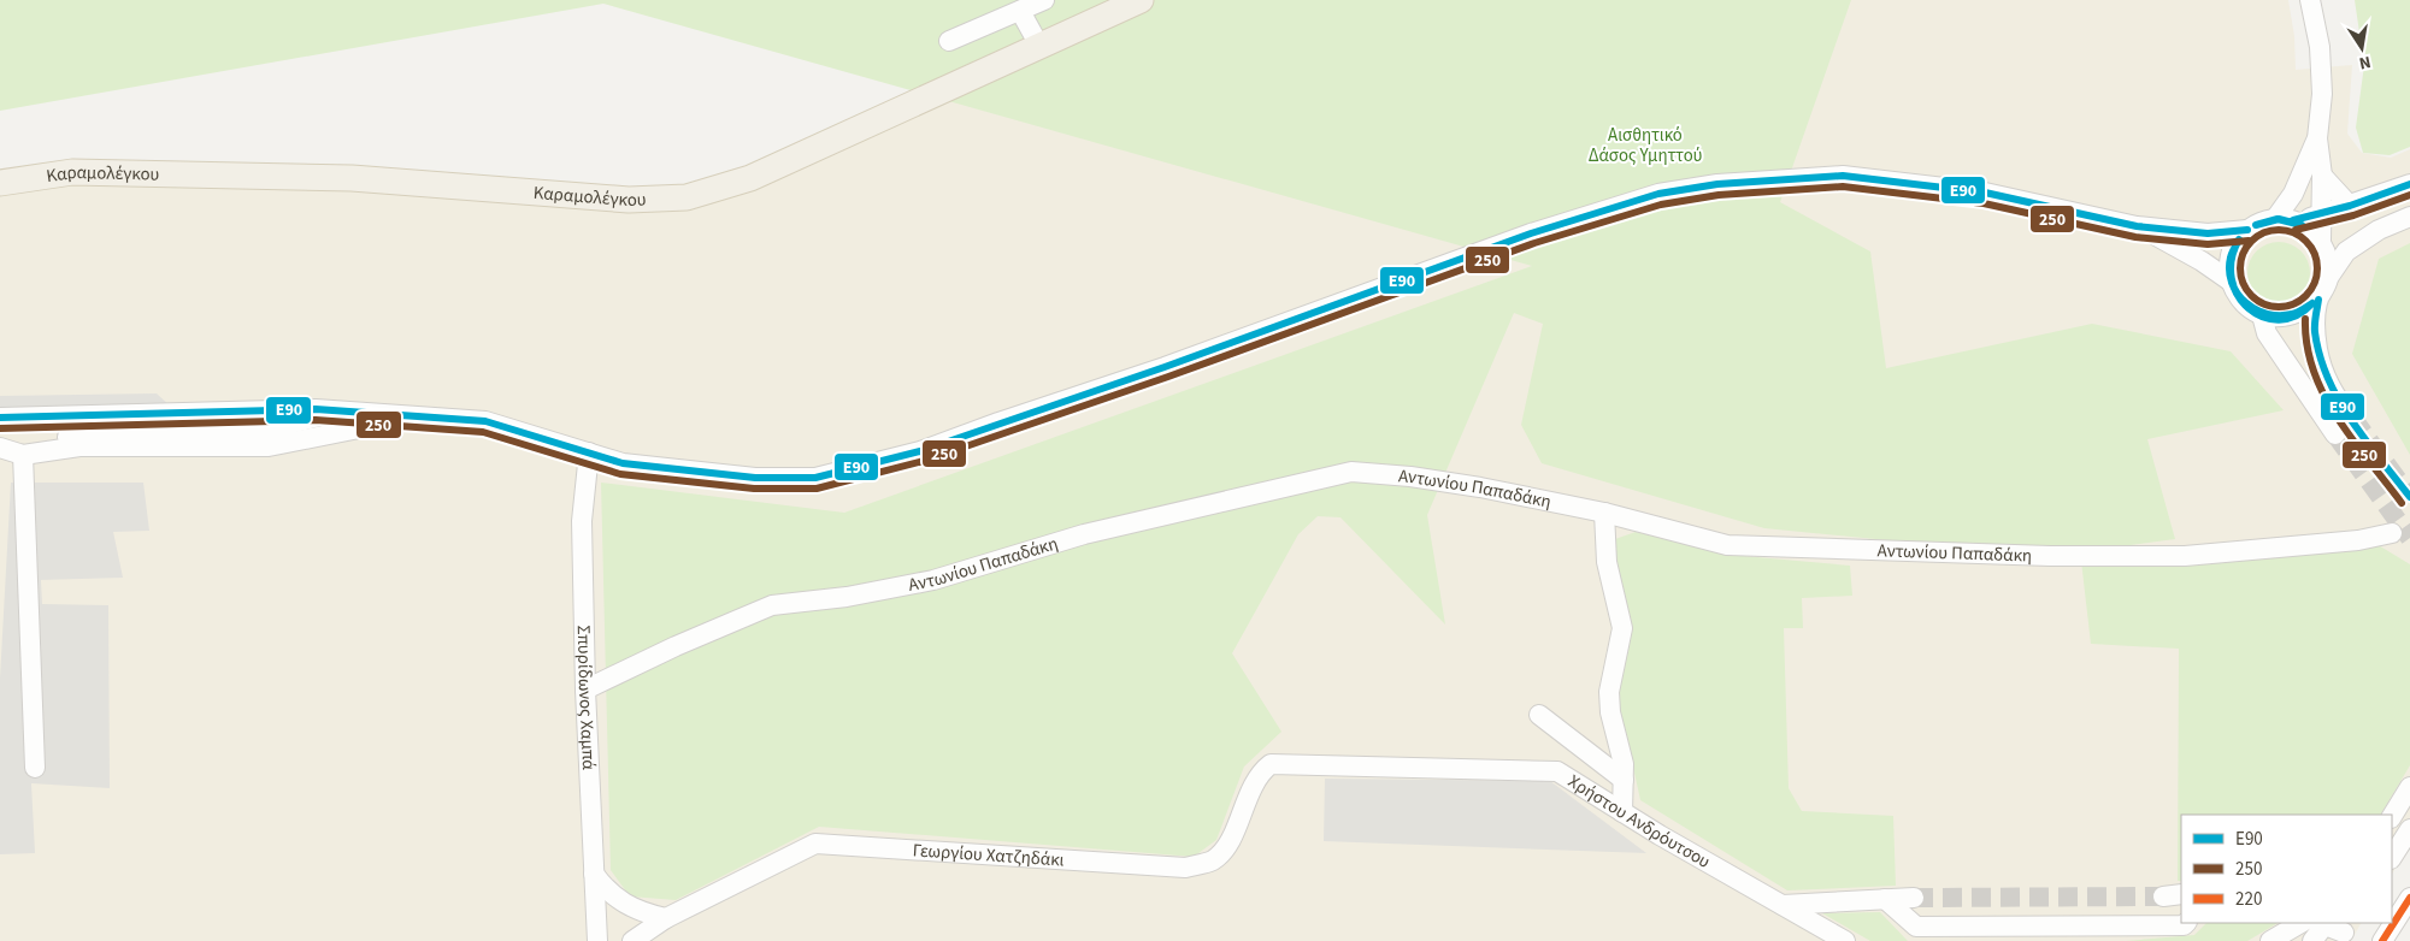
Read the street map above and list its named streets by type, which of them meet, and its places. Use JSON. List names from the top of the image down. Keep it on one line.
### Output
{"streets":{"main road":["Καραμολέγκου"],"street":["Αντωνίου Παπαδάκη","Σπυρίδωνος Χαμπά","Χρήστου Ανδρόυτσου","Γεωργίου Χατζηδάκι"]},"crossings":[["Αντωνίου Παπαδάκη","Σπυρίδωνος Χαμπά"],["Χρήστου Ανδρόυτσου","Γεωργίου Χατζηδάκι"]],"parks":["Αισθητικό Δάσος Υμηττού"],"lines":["transit line Ε90","transit line 250","transit line 220"],"legend":["Ε90","250","220"],"north":"bottom"}
